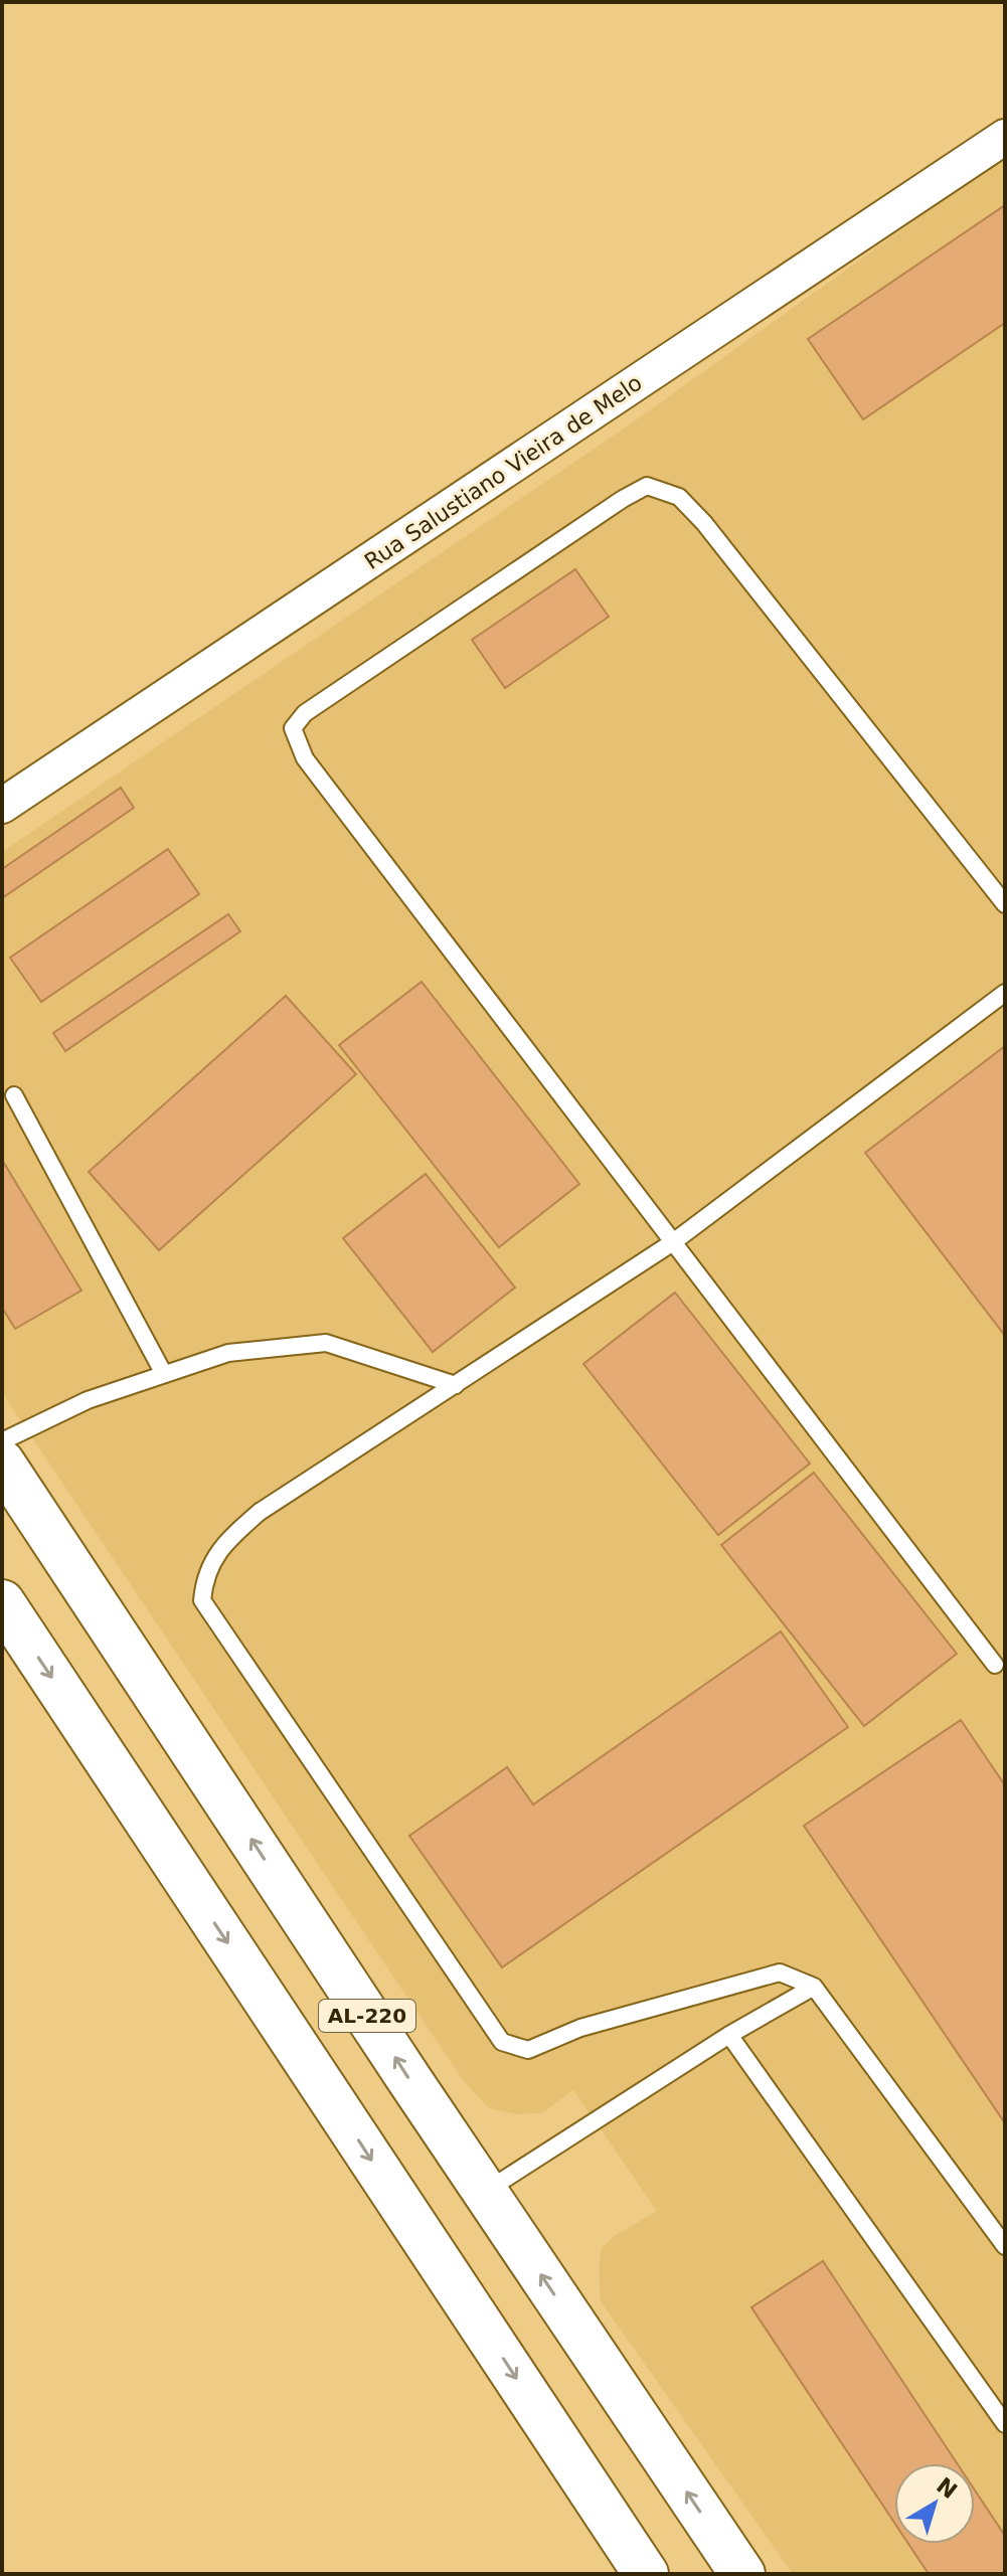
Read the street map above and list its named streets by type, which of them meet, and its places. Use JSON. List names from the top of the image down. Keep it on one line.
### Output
{"streets":{"highway":["AL-220"],"street":["Rua Salustiano Vieira de Melo"]},"north":"top right"}
